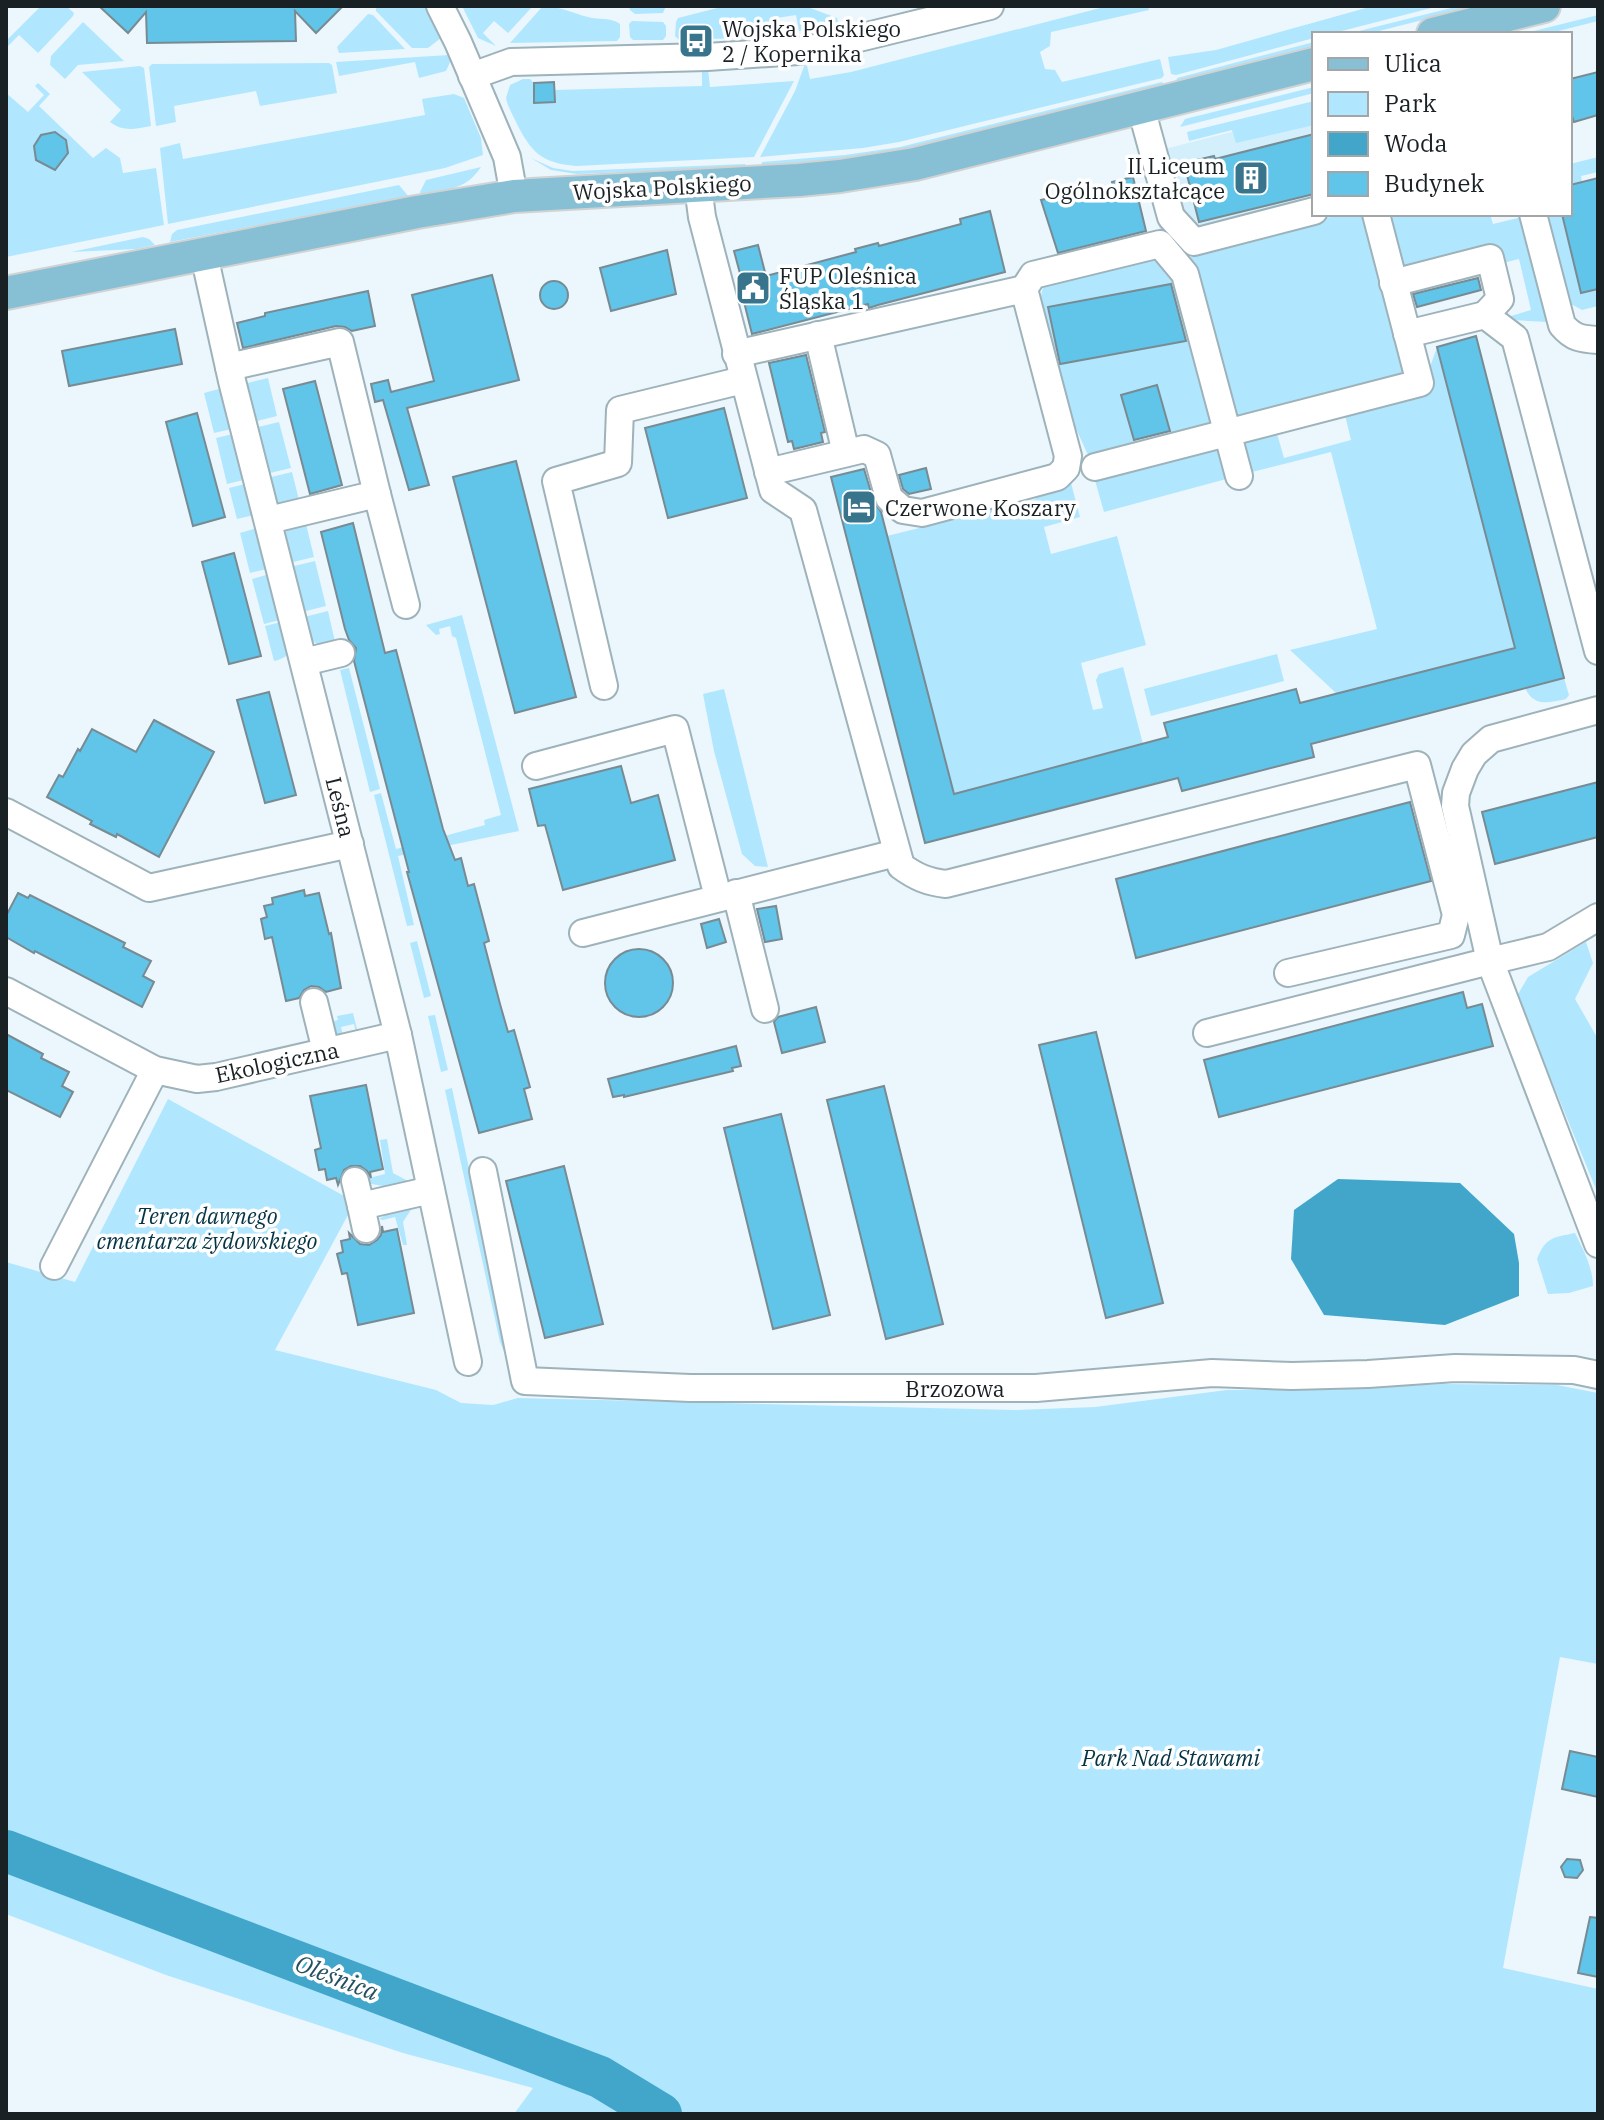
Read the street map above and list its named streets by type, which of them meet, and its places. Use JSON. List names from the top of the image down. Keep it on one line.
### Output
{"streets":{"main road":["Wojska Polskiego"],"street":["Leśna","Ekologiczna","Brzozowa"]},"crossings":[["Wojska Polskiego","Leśna"],["Leśna","Ekologiczna"]],"water":["Oleśnica"],"parks":["Teren dawnego cmentarza żydowskiego","Park Nad Stawami"],"places":{"bus stop":["Wojska Polskiego 2 / Kopernika"],"building":["II Liceum Ogólnokształcące"],"public building":["FUP Oleśnica Śląska 1"],"hotel":["Czerwone Koszary"]},"legend":["Ulica","Park","Woda","Budynek"]}
